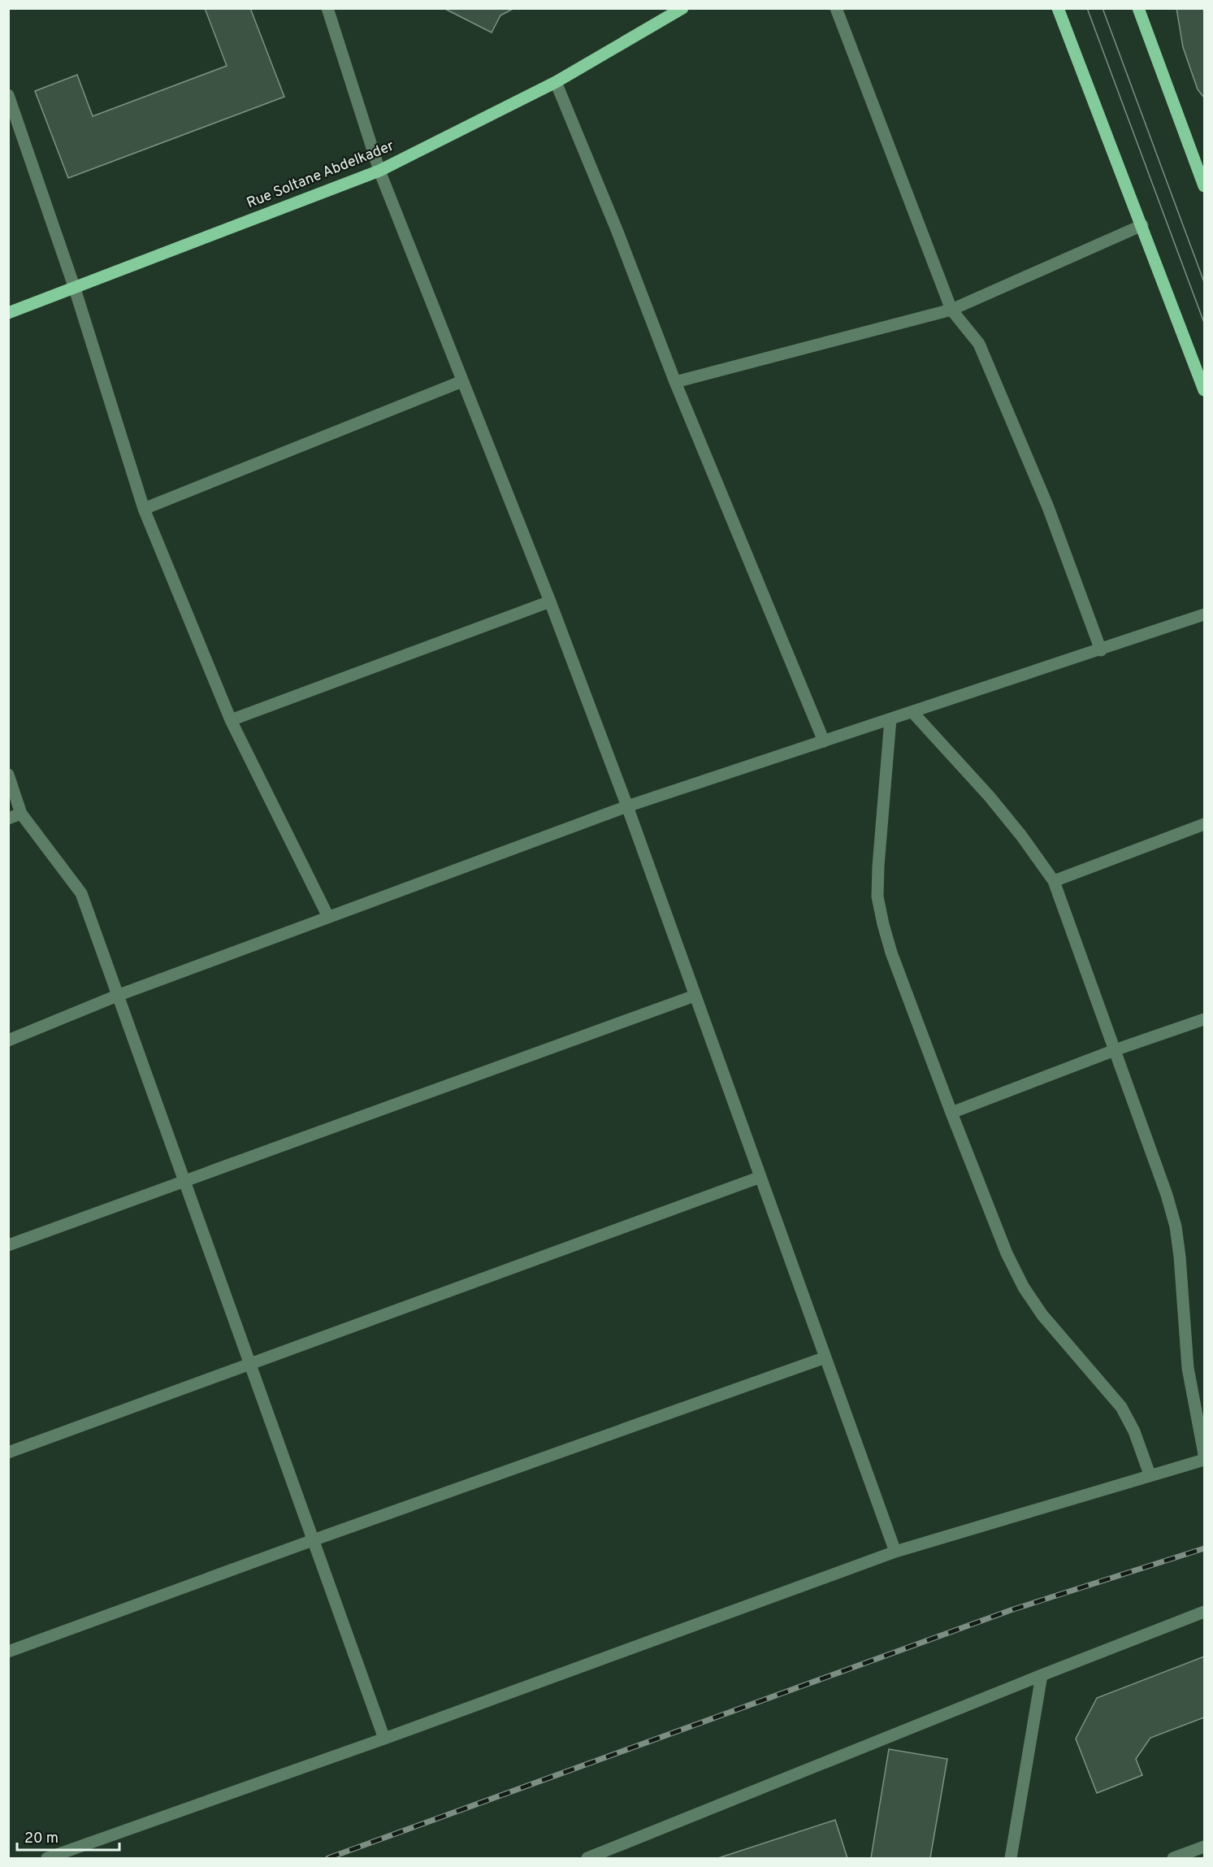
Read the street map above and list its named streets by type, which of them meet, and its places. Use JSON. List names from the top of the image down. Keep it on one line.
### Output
{"streets":{"main road":["Rue Soltane Abdelkader"]},"scale_bar":"20 m"}
